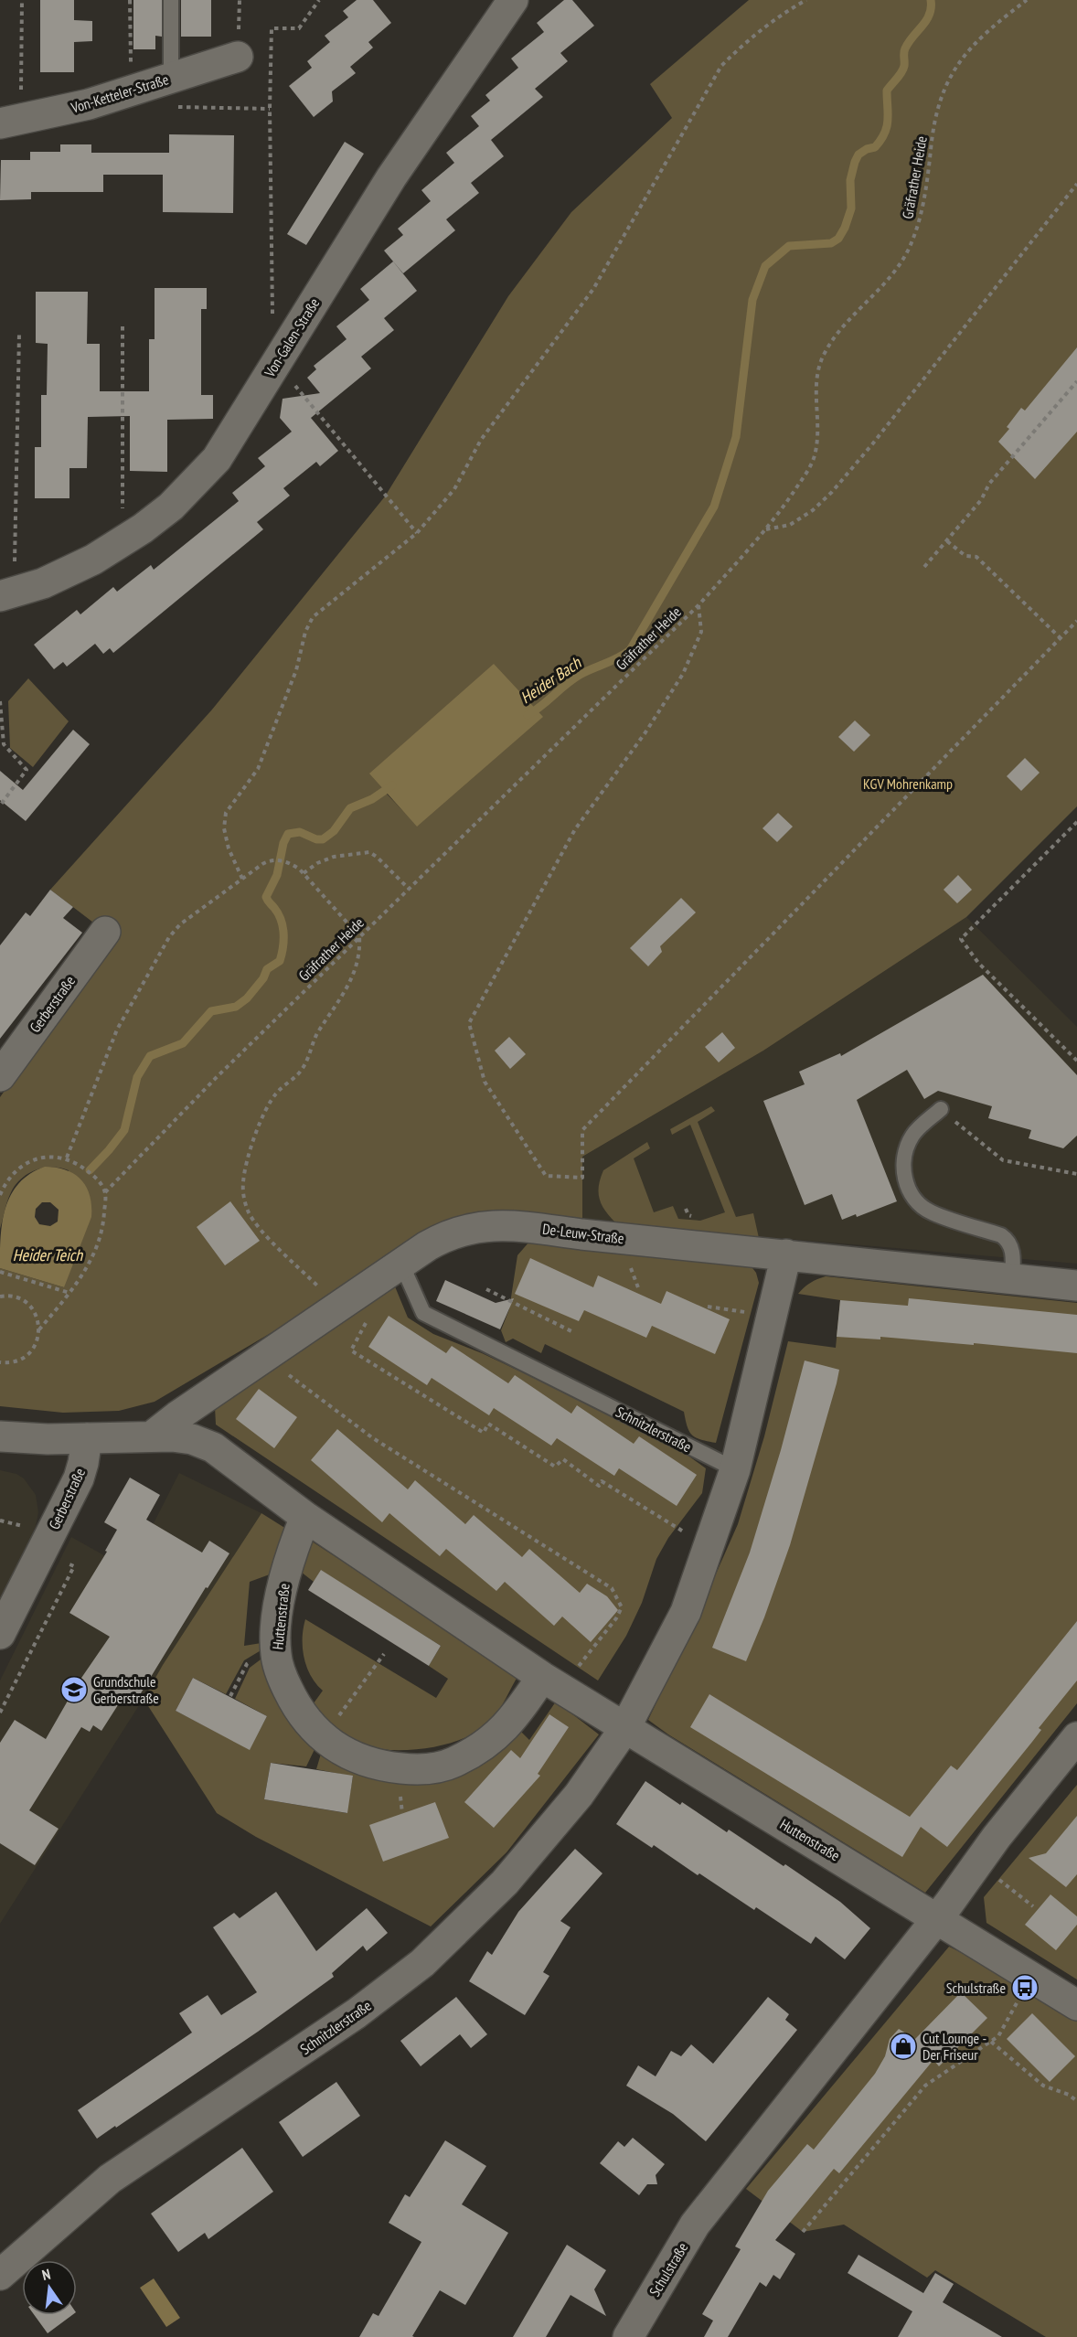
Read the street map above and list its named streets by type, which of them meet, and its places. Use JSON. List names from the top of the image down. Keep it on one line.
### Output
{"streets":{"street":["Von-Ketteler-Straße","Von-Galen-Straße","Gerberstraße","De-Leuw-Straße","Schnitzlerstraße","Huttenstraße","Schulstraße"],"path":["Gräfrather Heide"]},"crossings":[["Gerberstraße","Huttenstraße"],["De-Leuw-Straße","Schnitzlerstraße"],["De-Leuw-Straße","Huttenstraße"],["Schnitzlerstraße","Huttenstraße"],["Huttenstraße","Schulstraße"]],"water":["Heider Bach","Heider Teich"],"parks":["KGV Mohrenkamp"],"places":{"school or university":["Grundschule Gerberstraße"],"bus stop":["Schulstraße"],"shop":["Cut Lounge - Der Friseur"]},"north":"top"}
